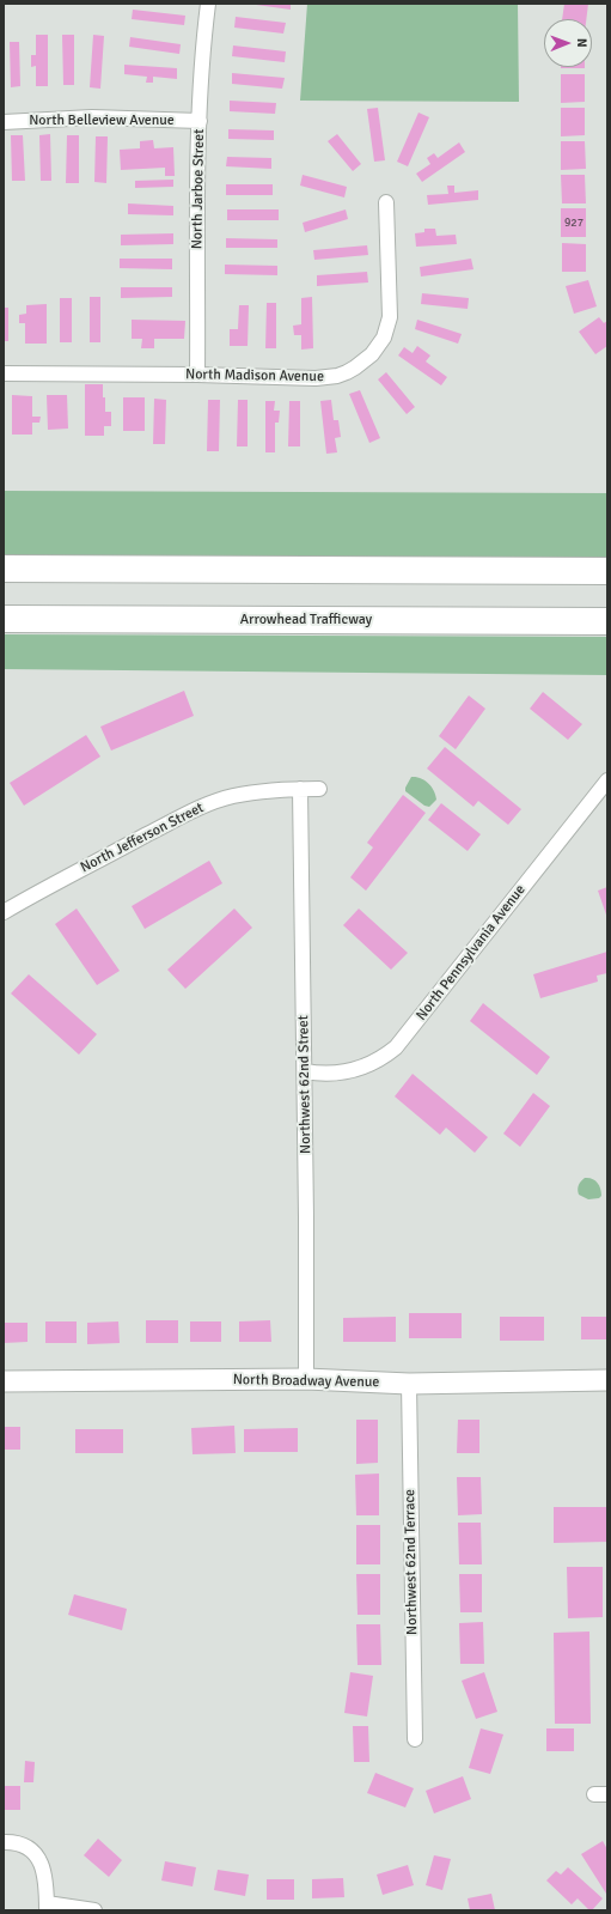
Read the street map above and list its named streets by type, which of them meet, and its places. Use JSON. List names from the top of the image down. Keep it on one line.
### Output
{"streets":{"highway":["Arrowhead Trafficway"],"street":["North Belleview Avenue","North Jarboe Street","North Madison Avenue","North Jefferson Street","North Pennsylvania Avenue","Northwest 62nd Street","North Broadway Avenue","Northwest 62nd Terrace"]},"crossings":[["North Belleview Avenue","North Jarboe Street"],["North Jarboe Street","North Madison Avenue"],["North Jefferson Street","Northwest 62nd Street"],["North Pennsylvania Avenue","Northwest 62nd Street"],["Northwest 62nd Street","North Broadway Avenue"],["North Broadway Avenue","Northwest 62nd Terrace"]],"house_numbers":["927"],"north":"right"}
